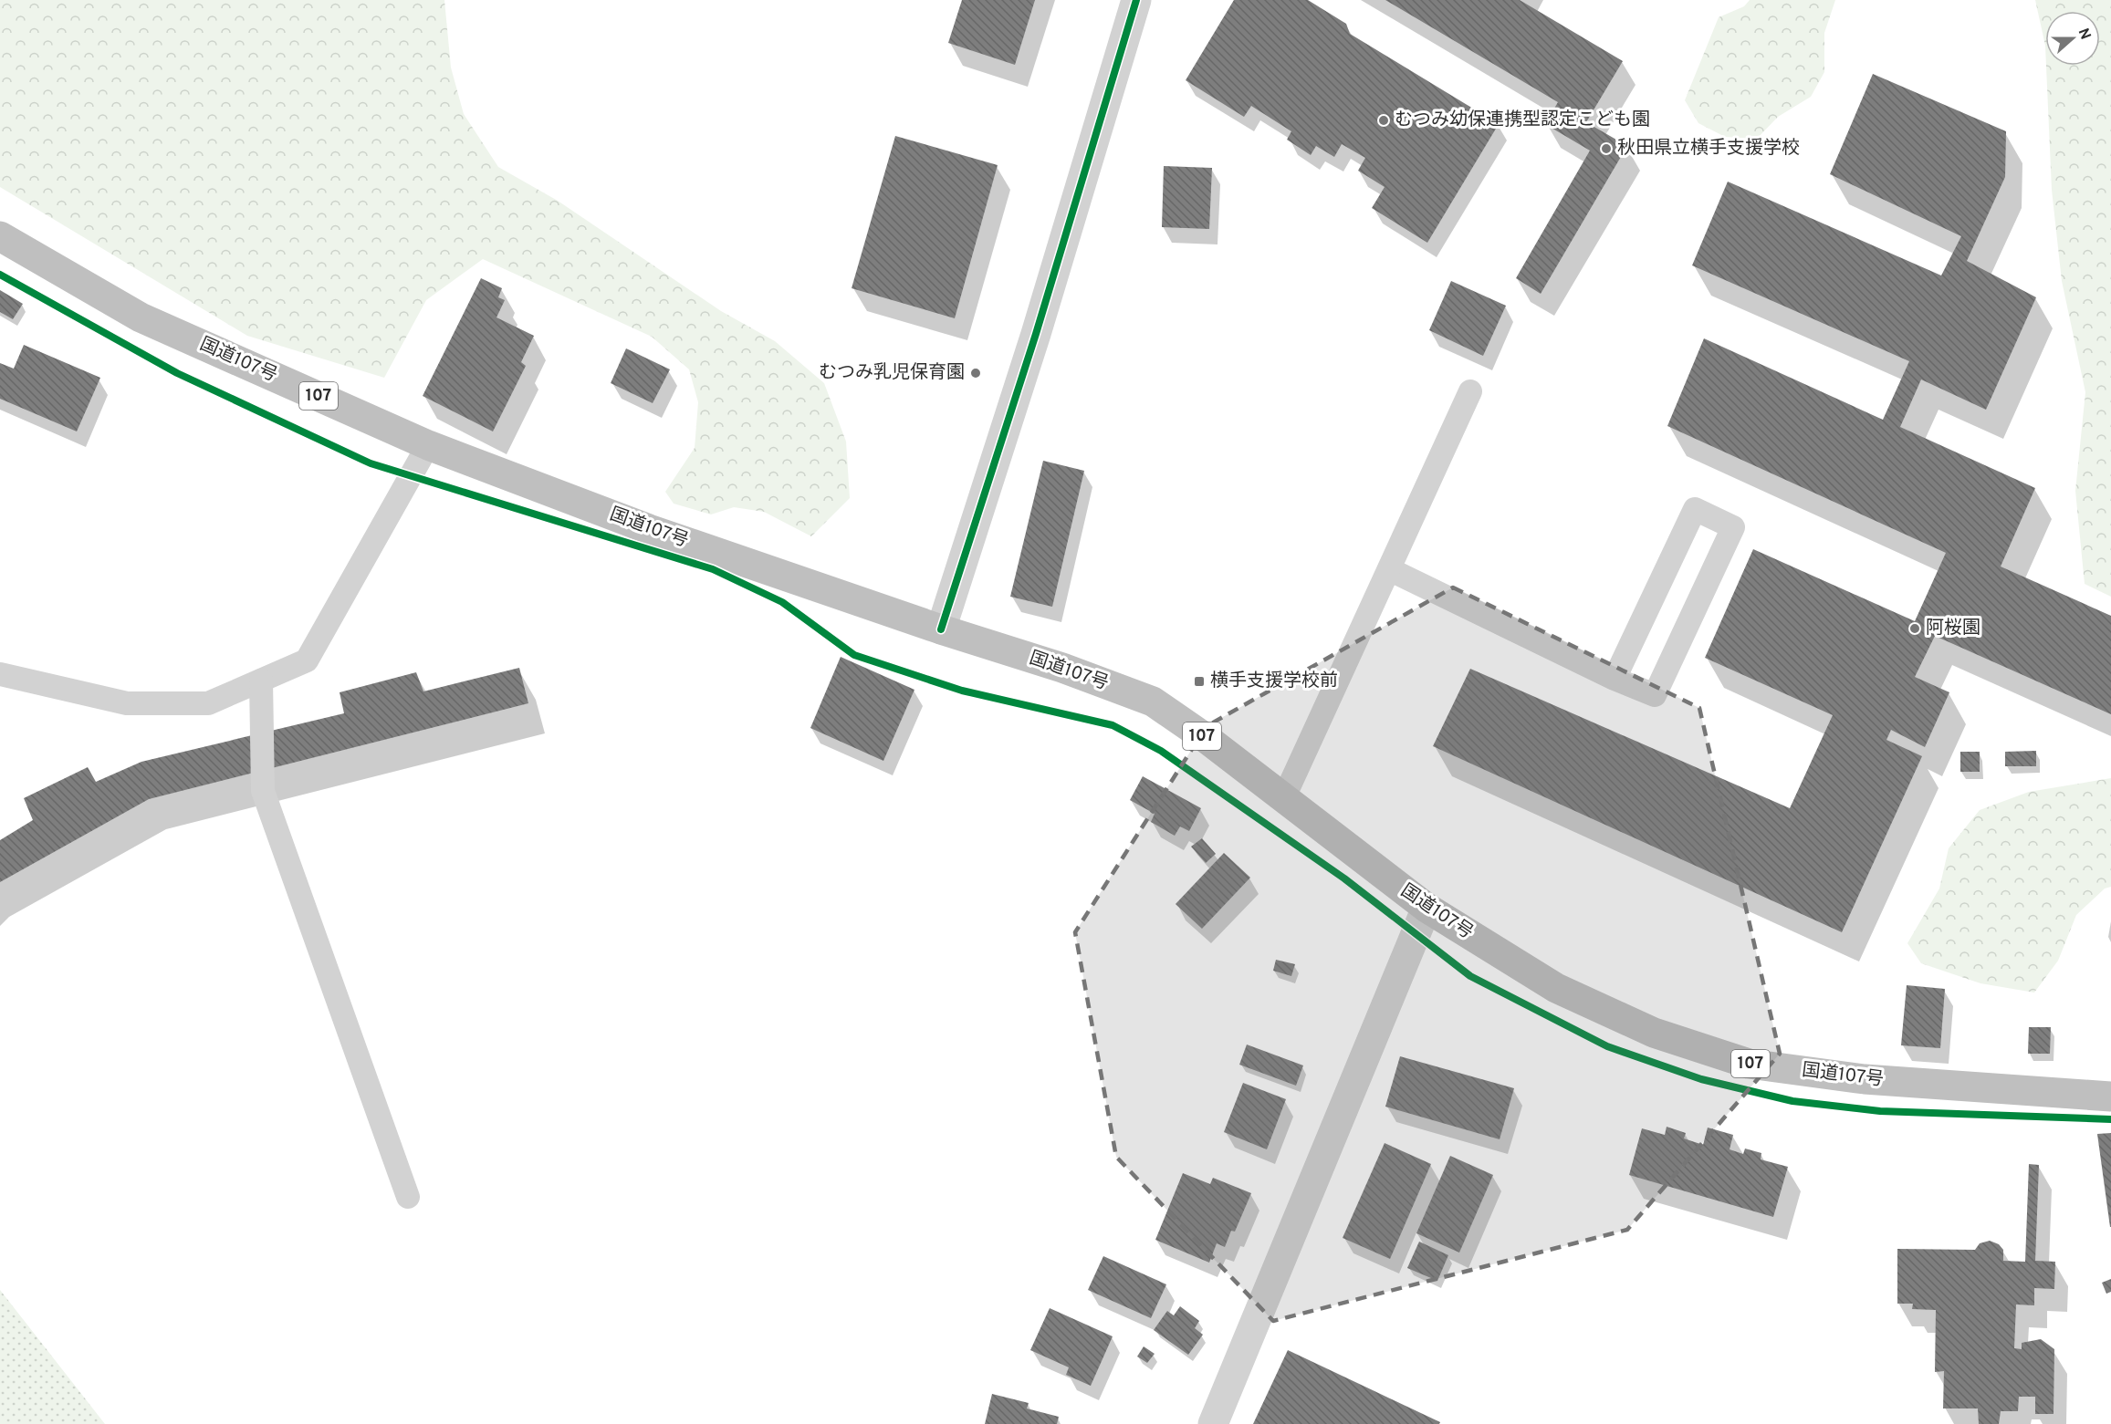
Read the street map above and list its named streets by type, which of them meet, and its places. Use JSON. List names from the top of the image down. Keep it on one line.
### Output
{"streets":{"highway":["国道107号","107"]},"places":{"other":["むつみ幼保連携型認定こども園","秋田県立横手支援学校","むつみ乳児保育園","阿桜園"],"transit":["横手支援学校前"]},"north":"right"}
